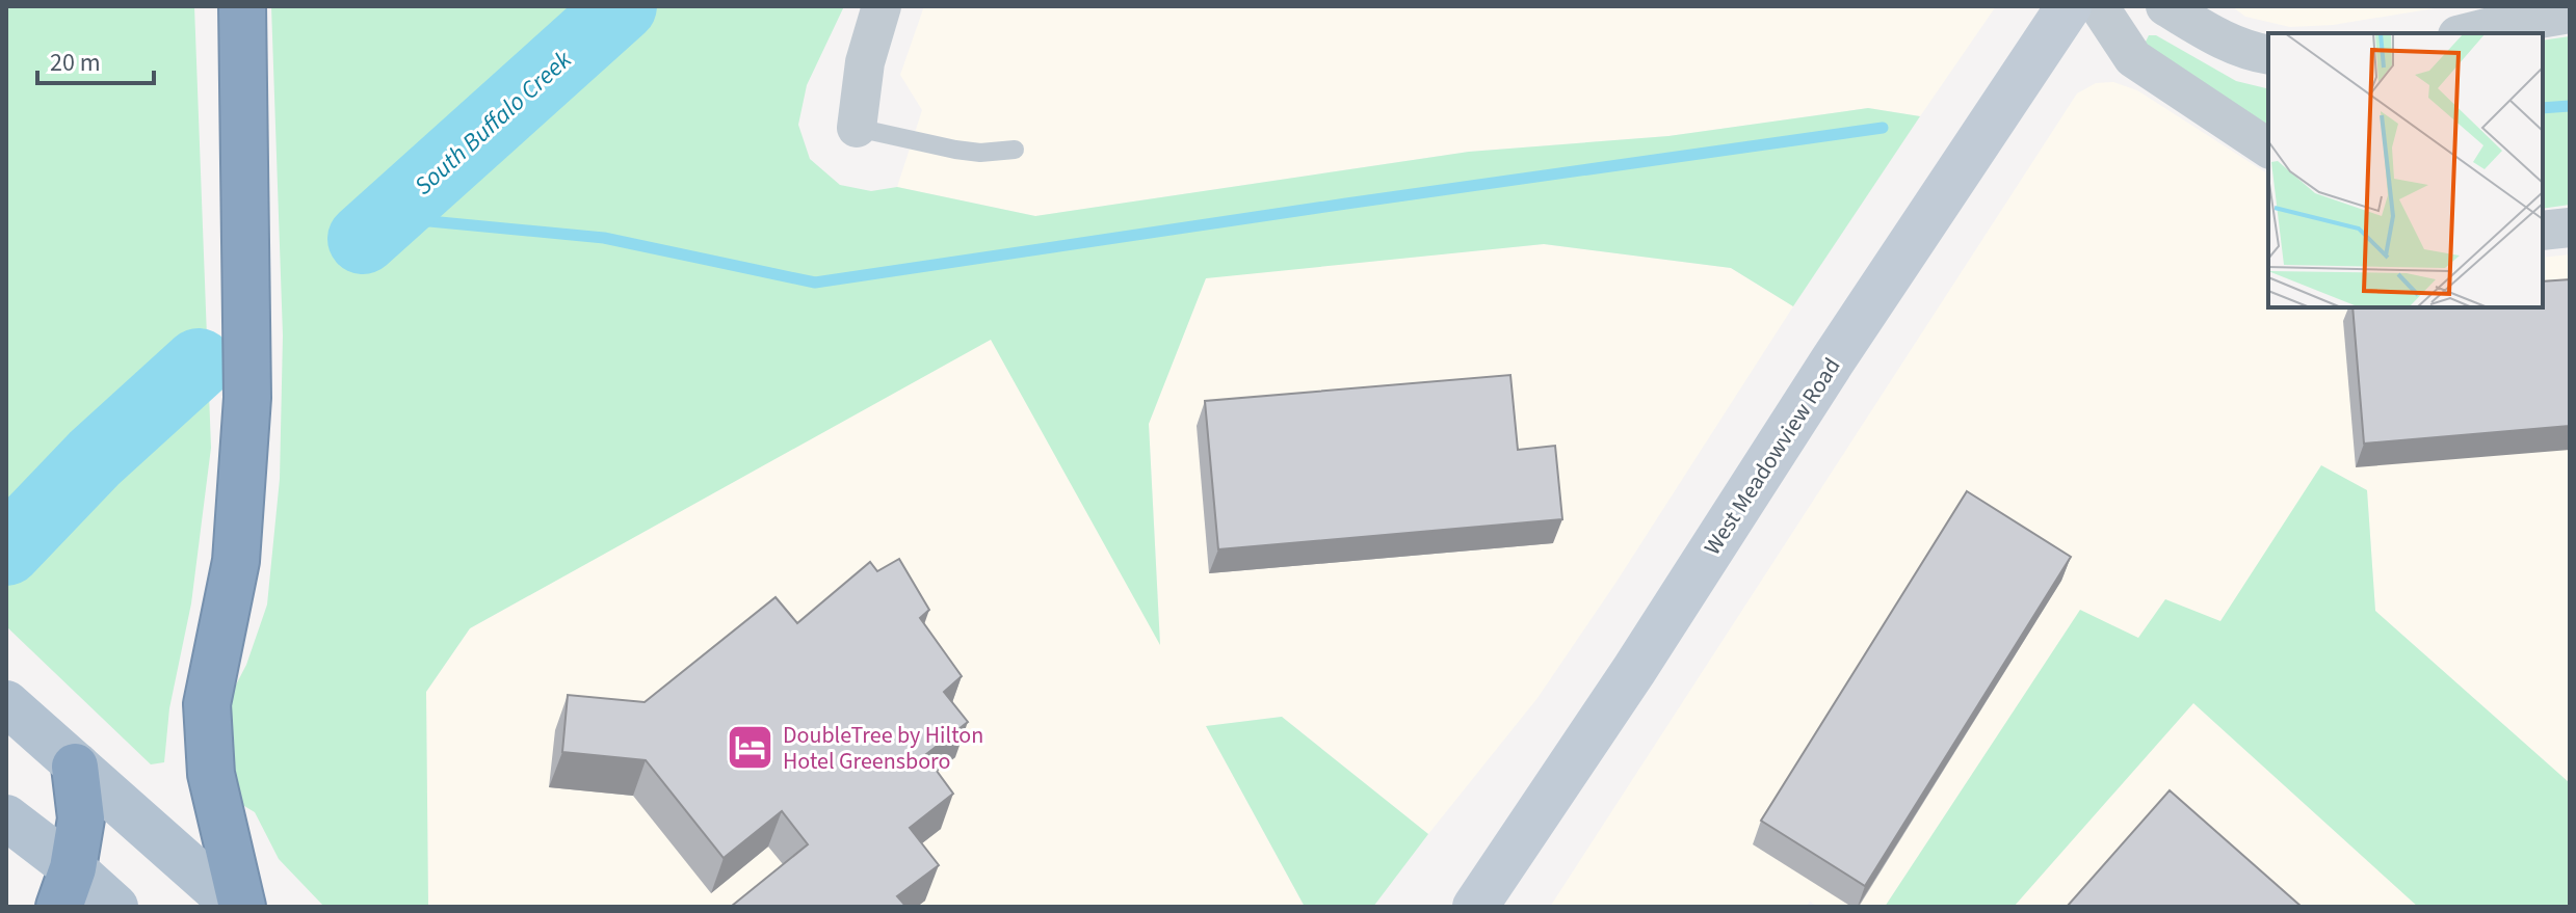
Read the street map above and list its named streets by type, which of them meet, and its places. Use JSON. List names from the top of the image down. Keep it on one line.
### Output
{"streets":{"street":["West Meadowview Road"]},"water":["South Buffalo Creek"],"places":{"hotel":["DoubleTree by Hilton Hotel Greensboro"]},"scale_bar":"20 m"}
